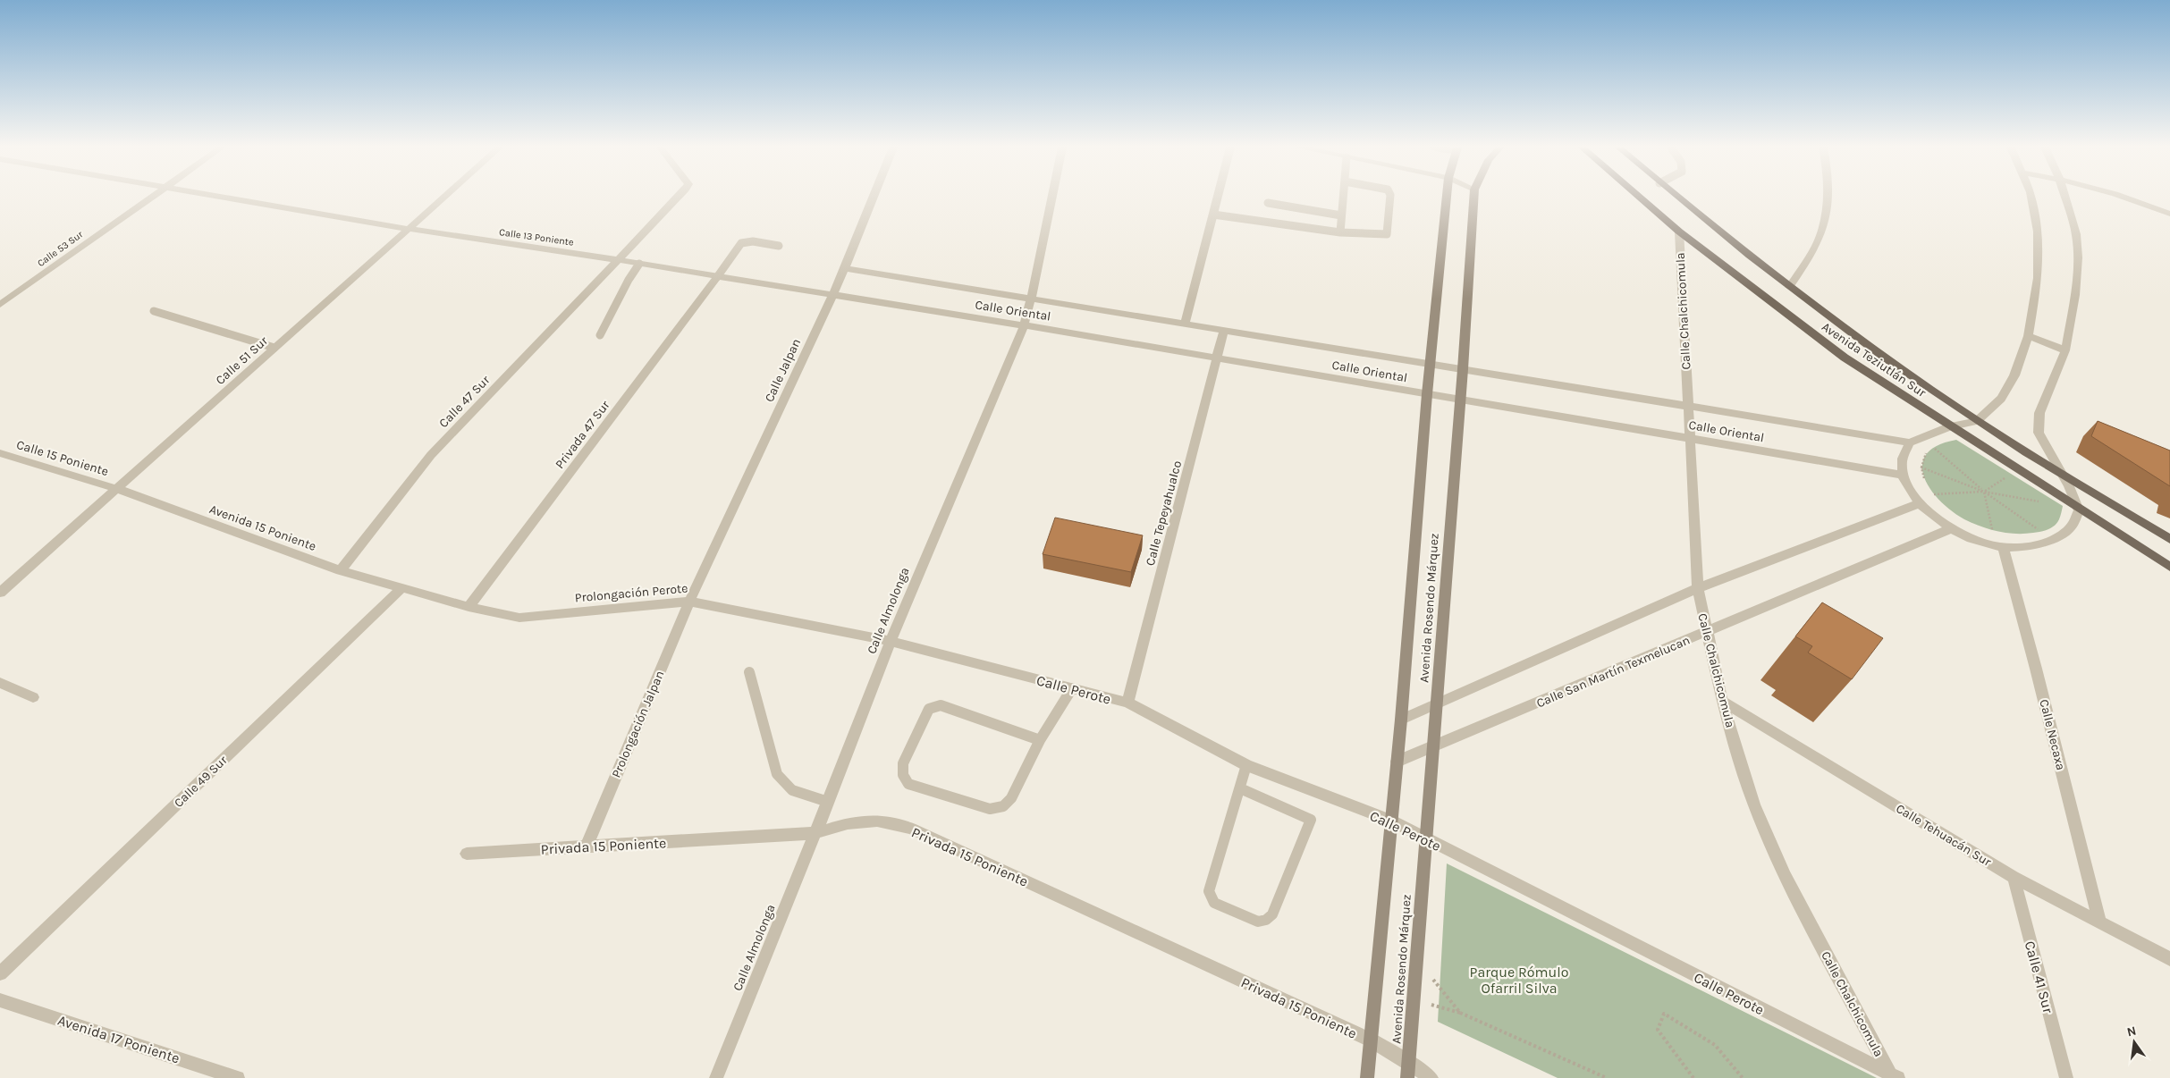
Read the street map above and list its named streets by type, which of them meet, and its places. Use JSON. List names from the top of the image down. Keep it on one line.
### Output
{"streets":{"main road":["Avenida Teziutlán Sur","Avenida Rosendo Márquez"],"street":["Calle 13 Poniente","Calle 53 Sur","Calle Oriental","Calle Chalchicomula","Calle 51 Sur","Calle Jalpan","Calle 47 Sur","Privada 47 Sur","Calle 15 Poniente","Calle Tepeyahualco","Avenida 15 Poniente","Prolongación Perote","Calle Almolonga","Calle San Martín Texmelucan","Calle Perote","Prolongación Jalpan","Calle Necaxa","Calle 49 Sur","Calle Tehuacán Sur","Privada 15 Poniente","Calle 41 Sur","Avenida 17 Poniente"]},"crossings":[["Calle 13 Poniente","Calle Oriental"],["Calle 13 Poniente","Calle 51 Sur"],["Calle 13 Poniente","Calle Jalpan"],["Calle 13 Poniente","Calle 47 Sur"],["Calle 13 Poniente","Privada 47 Sur"],["Calle Oriental","Calle Chalchicomula"],["Calle Oriental","Calle Jalpan"],["Calle Oriental","Calle Tepeyahualco"],["Calle Oriental","Avenida Rosendo Márquez"],["Calle Oriental","Calle Almolonga"],["Calle Chalchicomula","Avenida Teziutlán Sur"],["Calle Chalchicomula","Calle San Martín Texmelucan"],["Calle Chalchicomula","Calle Perote"],["Calle Chalchicomula","Calle Tehuacán Sur"],["Calle 51 Sur","Calle 15 Poniente"],["Calle 51 Sur","Avenida 15 Poniente"],["Calle Jalpan","Prolongación Perote"],["Calle Jalpan","Prolongación Jalpan"],["Calle 47 Sur","Avenida 15 Poniente"],["Privada 47 Sur","Prolongación Perote"],["Calle 15 Poniente","Avenida 15 Poniente"],["Calle Tepeyahualco","Calle Perote"],["Avenida 15 Poniente","Prolongación Perote"],["Avenida 15 Poniente","Calle 49 Sur"],["Prolongación Perote","Calle Almolonga"],["Prolongación Perote","Calle Perote"],["Prolongación Perote","Prolongación Jalpan"],["Prolongación Perote","Calle 49 Sur"],["Avenida Rosendo Márquez","Calle San Martín Texmelucan"],["Avenida Rosendo Márquez","Calle Perote"],["Avenida Rosendo Márquez","Privada 15 Poniente"],["Calle Almolonga","Calle Perote"],["Calle Almolonga","Privada 15 Poniente"],["Prolongación Jalpan","Privada 15 Poniente"],["Calle Necaxa","Calle Tehuacán Sur"],["Calle Tehuacán Sur","Calle 41 Sur"]],"parks":["Parque Rómulo Ofarril Silva"],"north":"top"}
